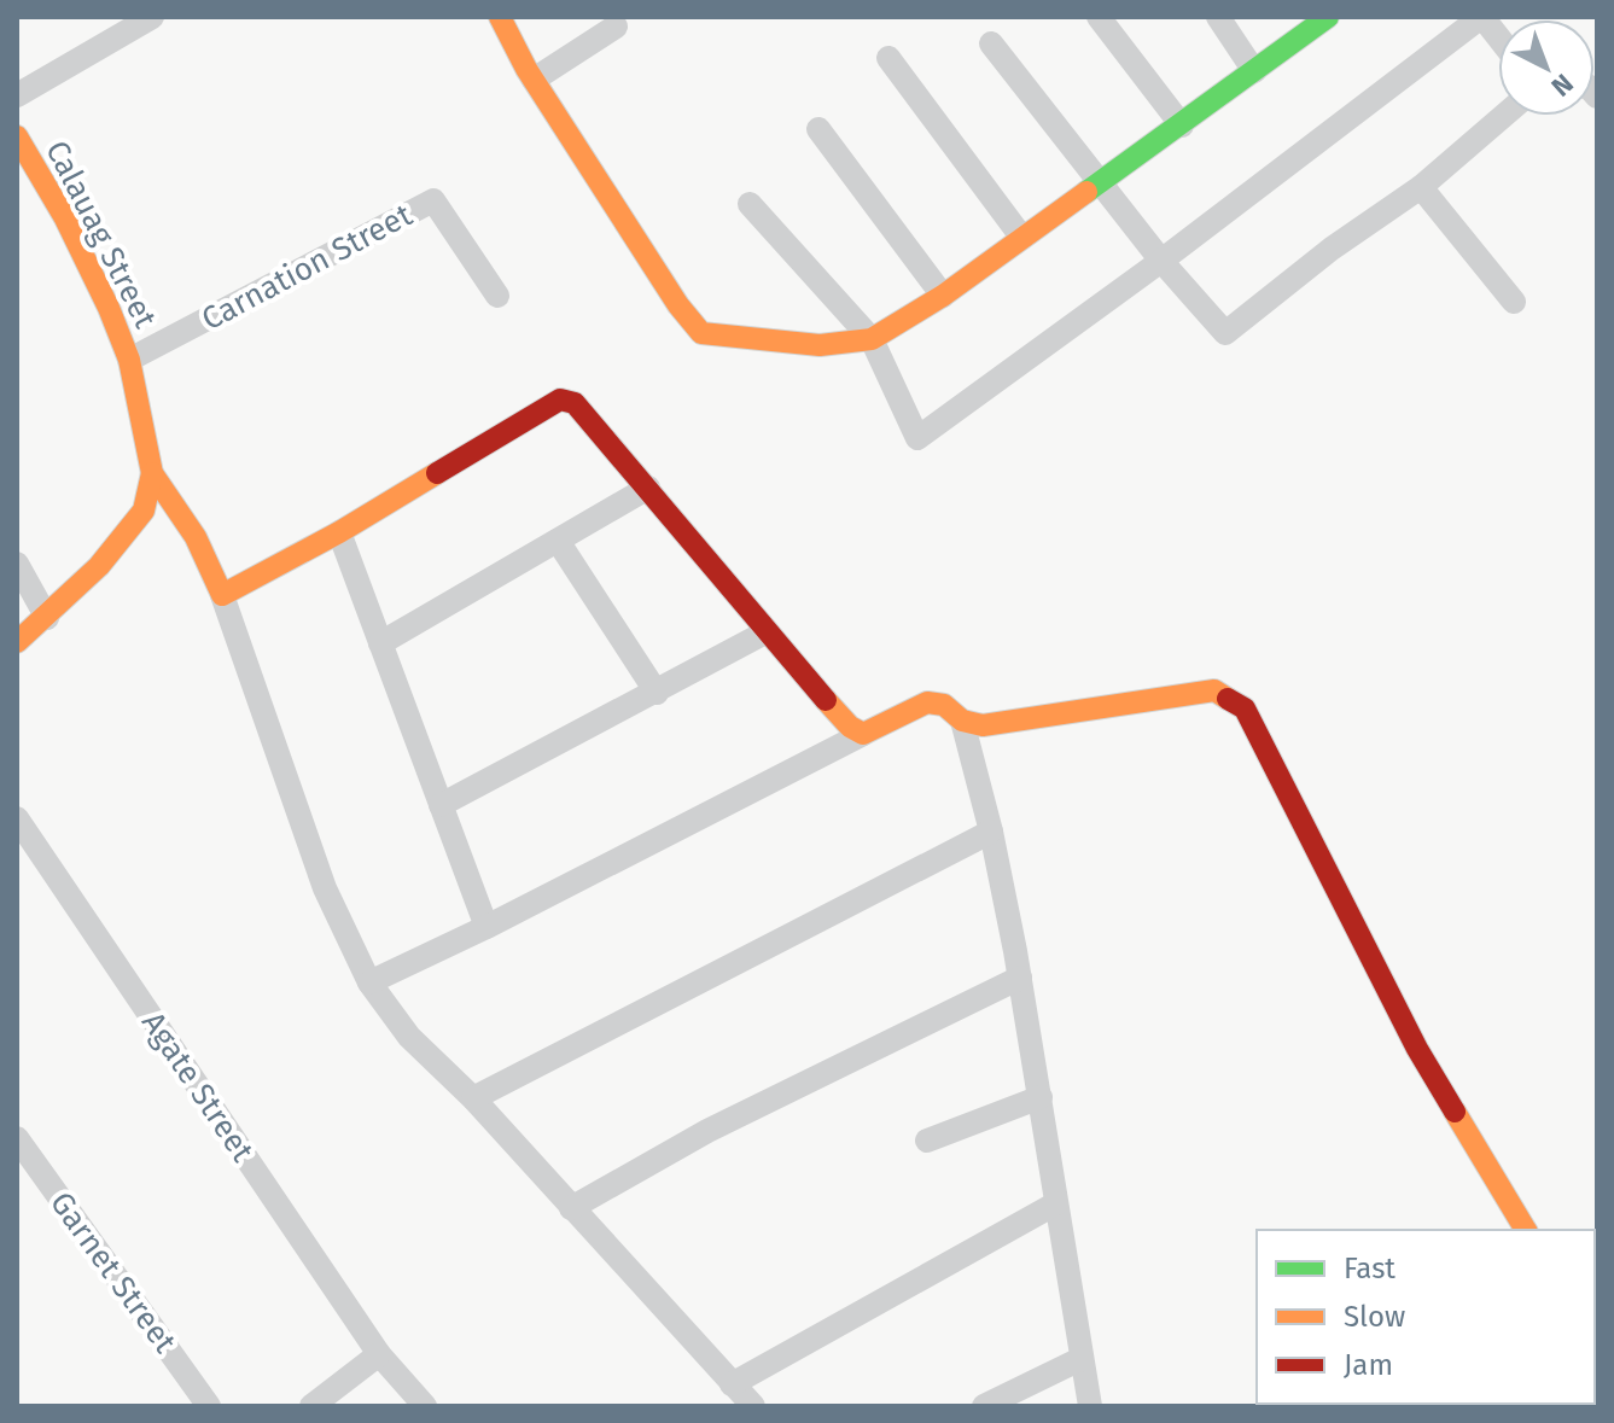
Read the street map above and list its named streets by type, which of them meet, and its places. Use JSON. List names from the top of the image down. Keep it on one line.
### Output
{"streets":{"street":["Calauag Street","Carnation Street","Agate Street","Garnet Street"]},"crossings":[["Calauag Street","Carnation Street"]],"legend":["Fast","Slow","Jam"],"north":"bottom right"}
